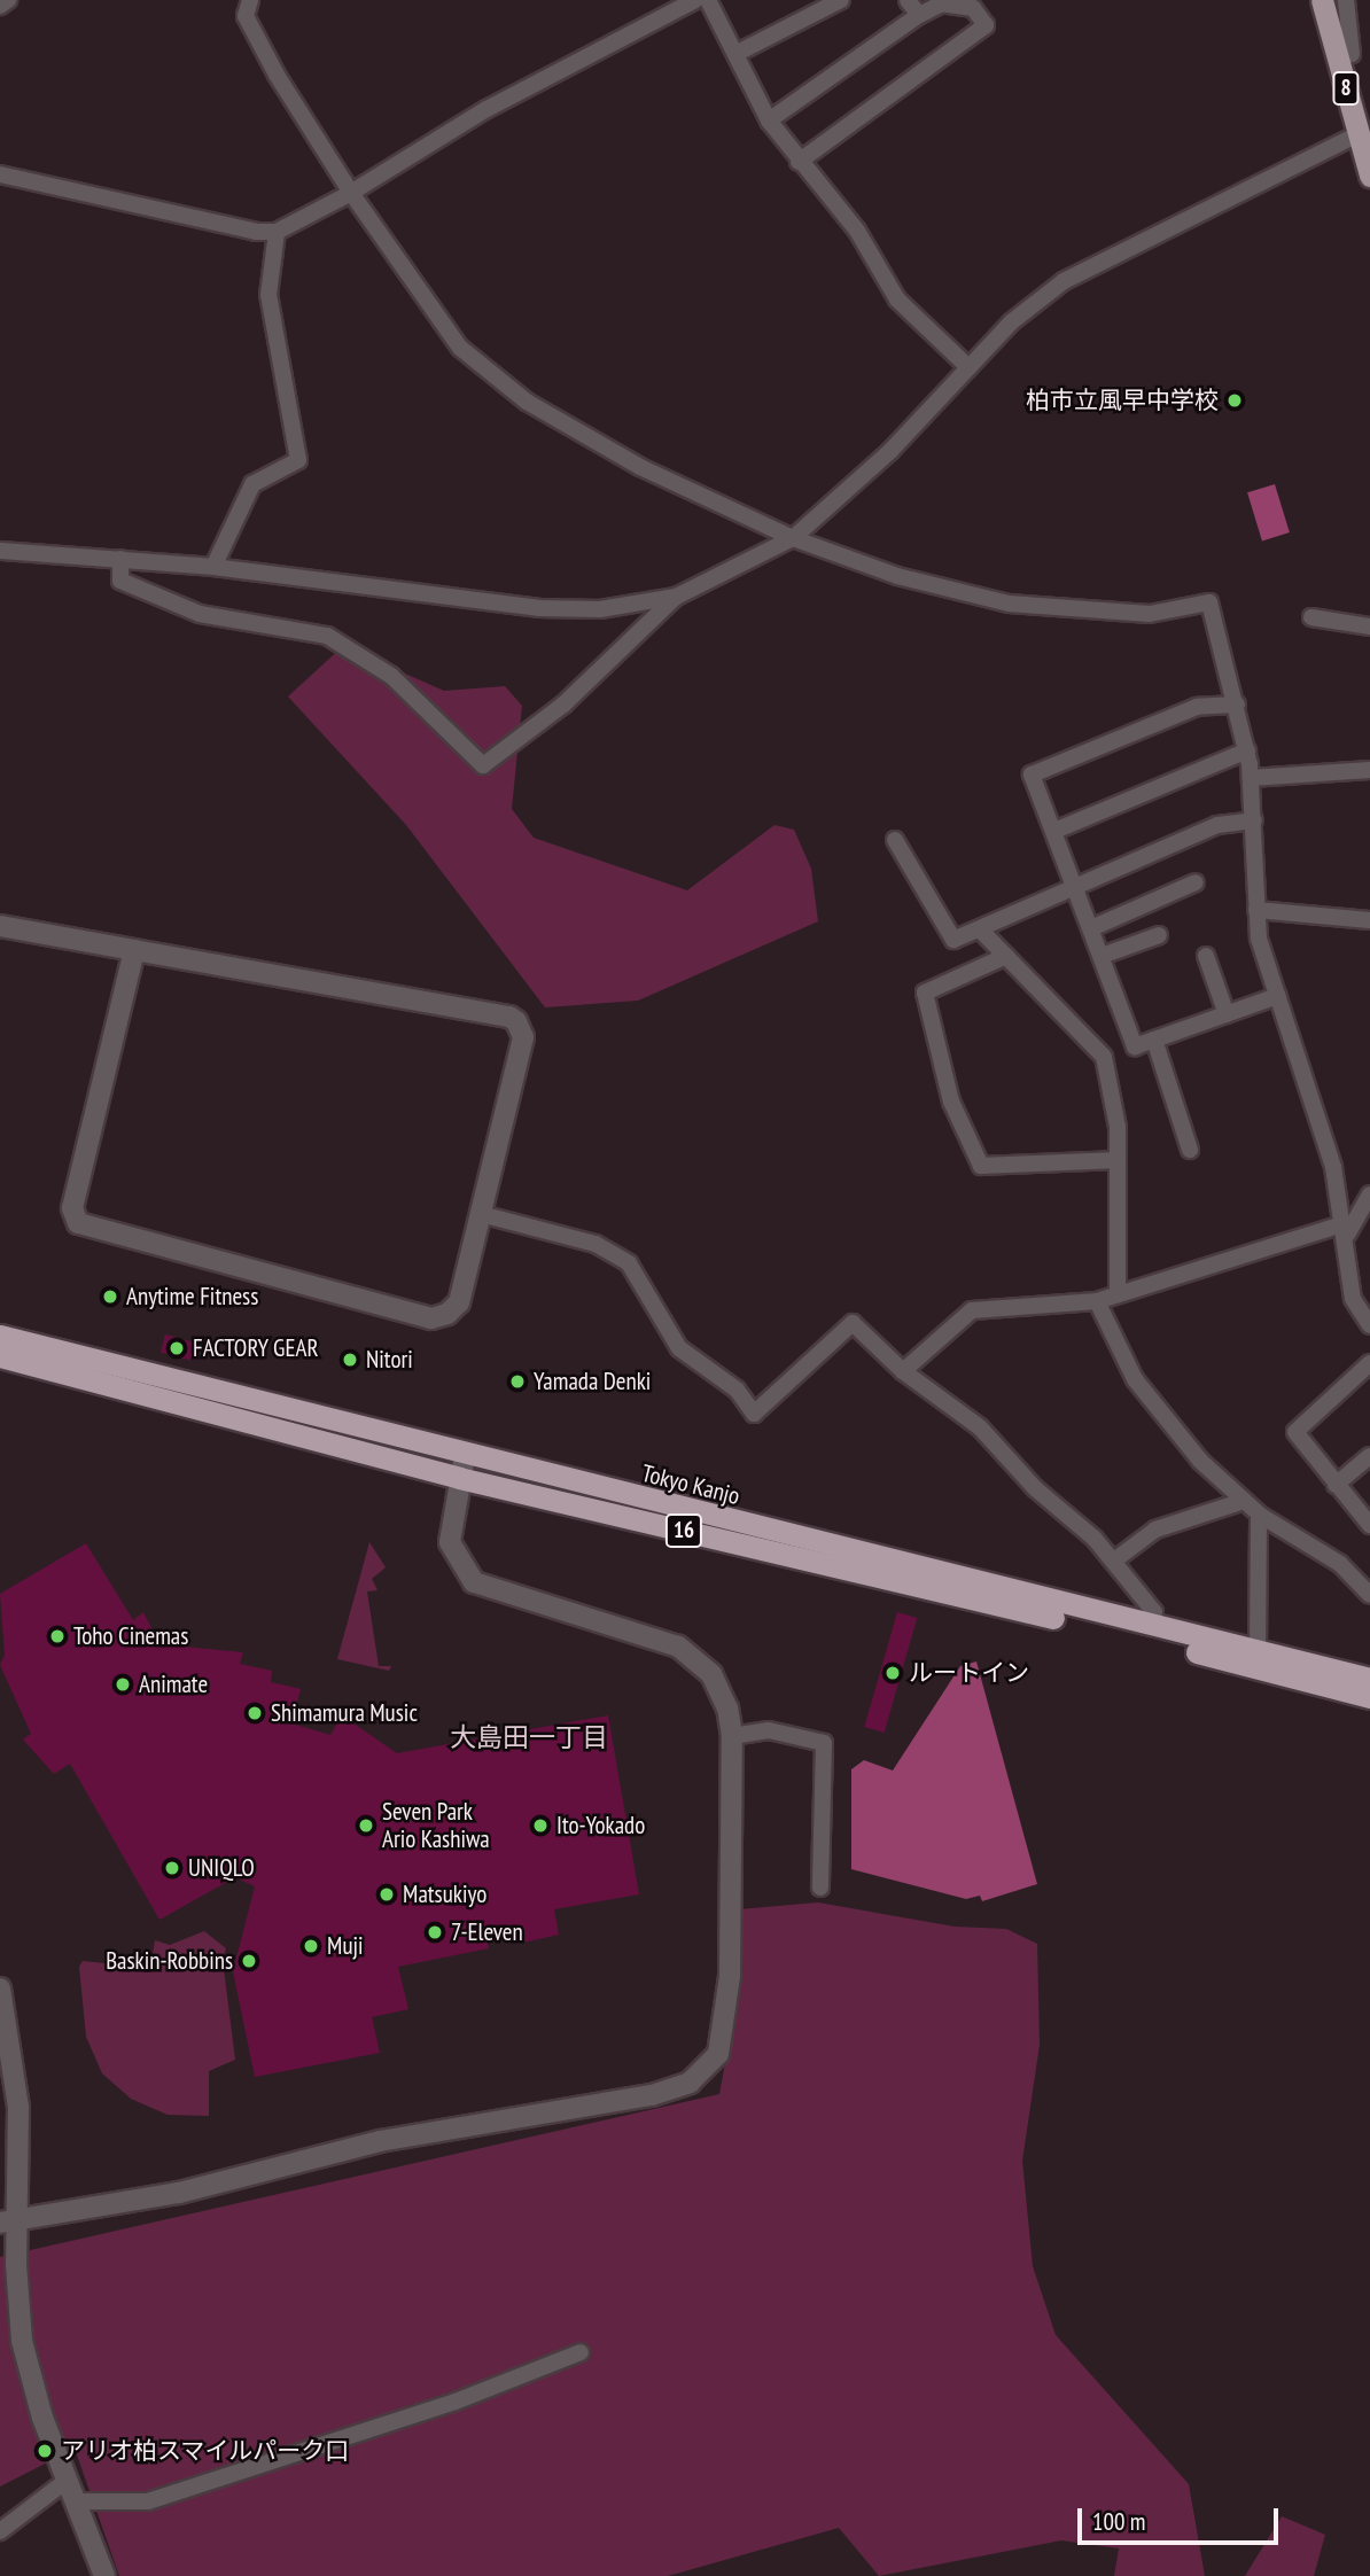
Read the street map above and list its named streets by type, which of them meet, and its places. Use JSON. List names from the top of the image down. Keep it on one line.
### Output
{"streets":{"highway":["Tokyo Kanjo","16"],"main road":["8"]},"districts":["大島田一丁目"],"places":["柏市立風早中学校","Anytime Fitness","FACTORY GEAR","Nitori","Yamada Denki","Toho Cinemas","ルートイン","Animate","Shimamura Music","Seven Park Ario Kashiwa","Ito-Yokado","UNIQLO","Matsukiyo","7-Eleven","Muji","Baskin-Robbins","アリオ柏スマイルパーク口"],"scale_bar":"100 m"}
